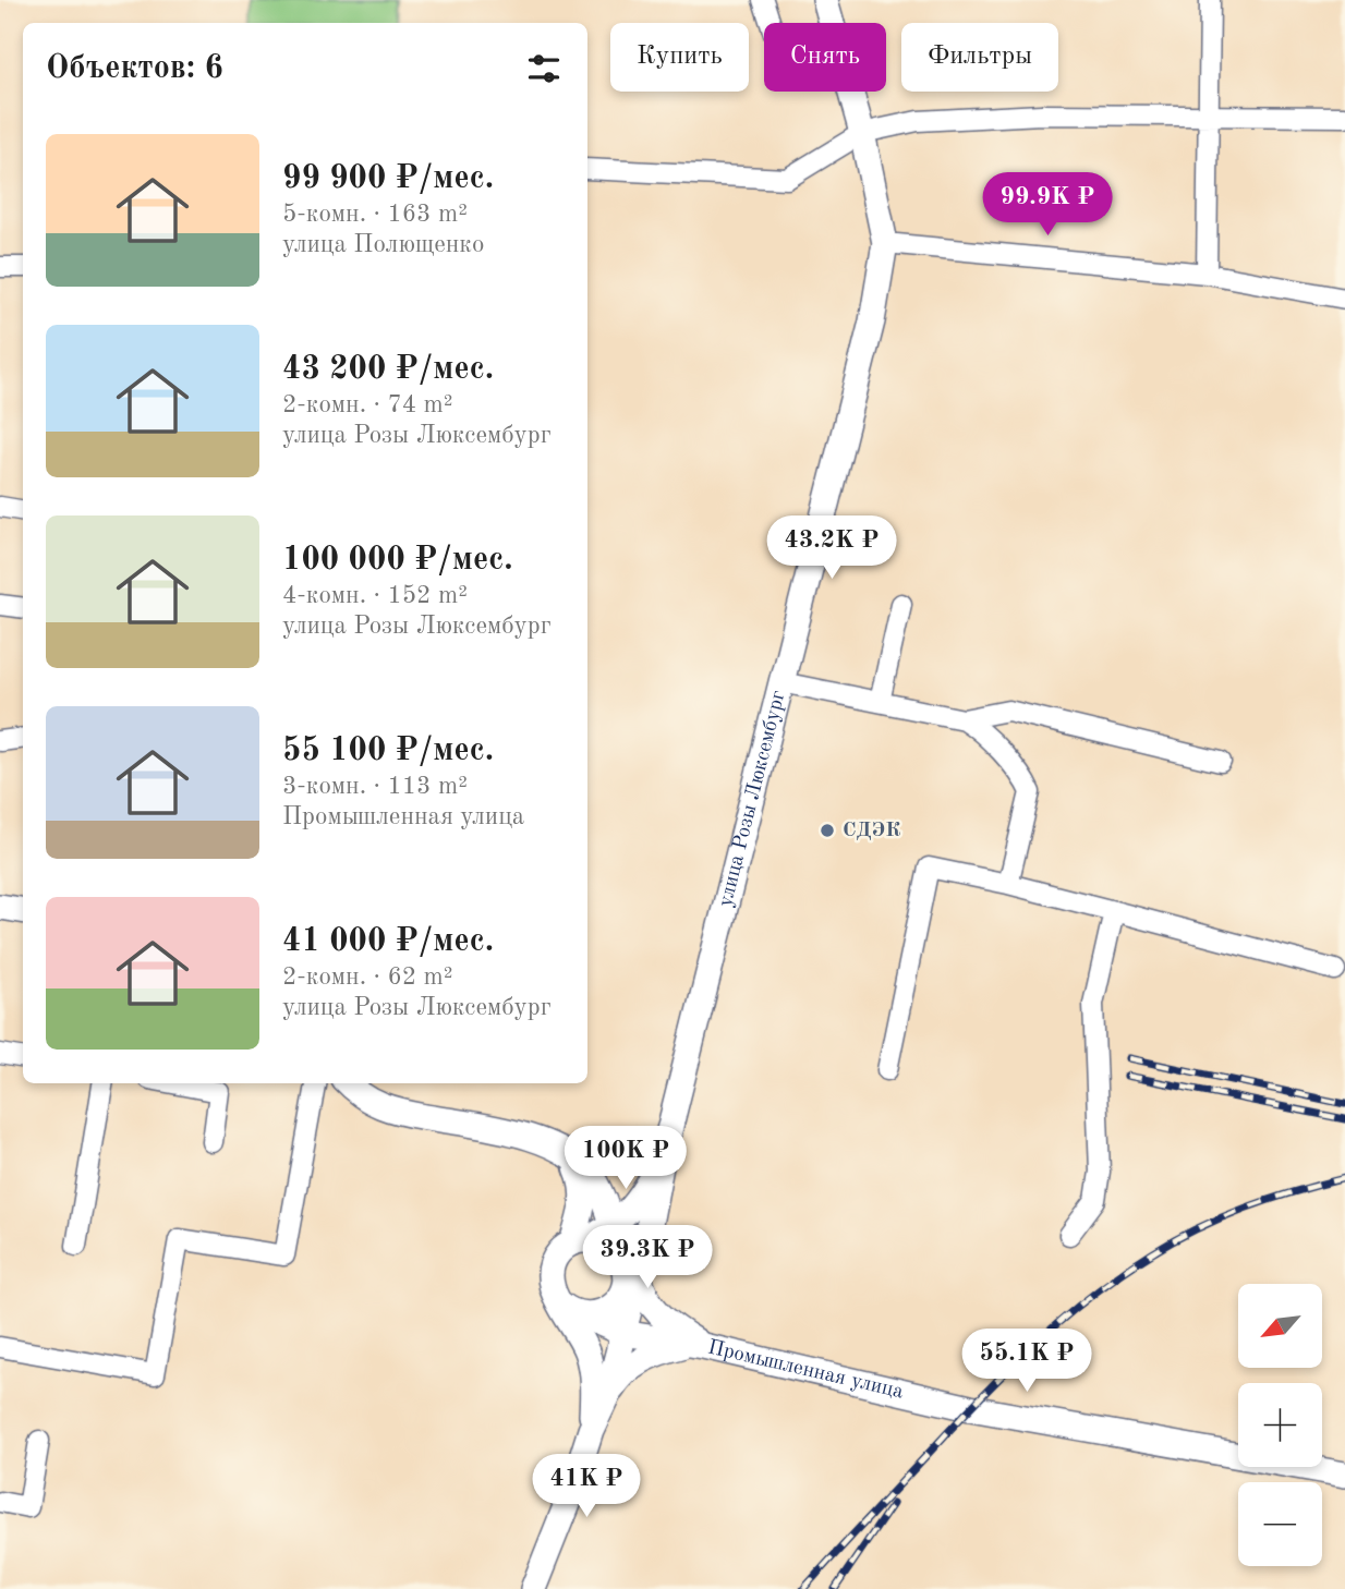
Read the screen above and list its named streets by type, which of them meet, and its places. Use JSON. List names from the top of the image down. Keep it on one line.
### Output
{"streets":{"main road":["улица Розы Люксембург","Промышленная улица"]},"crossings":[["улица Розы Люксембург","Промышленная улица"]],"places":["СДЭК"],"north":"bottom left","page":{"chip":["Купить","Снять","Фильтры"],"heading":"Объектов: 6","list":[{"name":"99 900 ₽/мес.","note":"5-комн. · 163 m² · улица Полющенко"},{"name":"43 200 ₽/мес.","note":"2-комн. · 74 m² · улица Розы Люксембург"},{"name":"100 000 ₽/мес.","note":"4-комн. · 152 m² · улица Розы Люксембург"},{"name":"55 100 ₽/мес.","note":"3-комн. · 113 m² · Промышленная улица"},{"name":"41 000 ₽/мес.","note":"2-комн. · 62 m² · улица Розы Люксембург"}],"price":["99.9K ₽","43.2K ₽","100K ₽","39.3K ₽","55.1K ₽","41K ₽"],"map_buttons":["+","−"]}}
